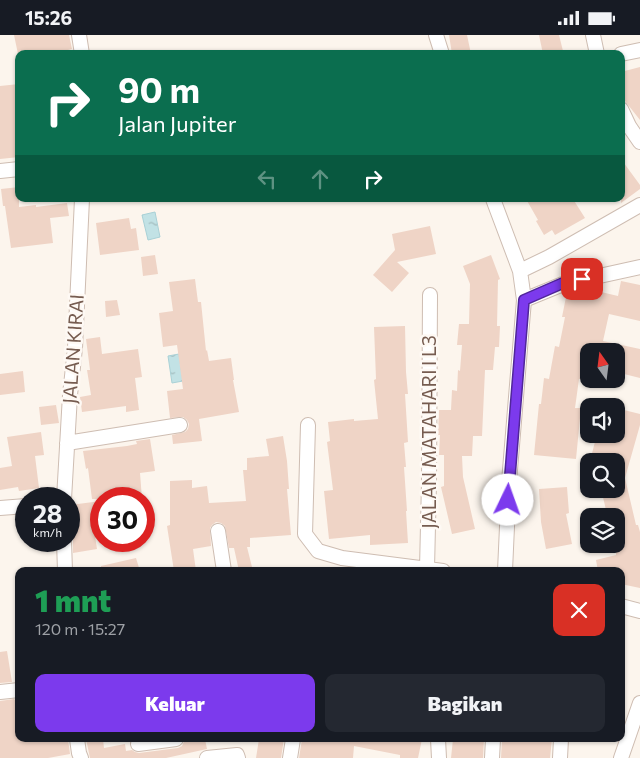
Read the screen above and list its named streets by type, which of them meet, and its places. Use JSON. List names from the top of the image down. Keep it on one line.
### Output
{"streets":{"street":["JALAN KIRAI","JALAN MATAHARI I L3"]},"north":"top","page":{"status":"15:26","turn":["90 m","Jalan Jupiter"],"speed":"28 km/h","limit":"30","heading":["1 mnt","120 m · 15:27"],"buttons":["Keluar","Bagikan"]}}
